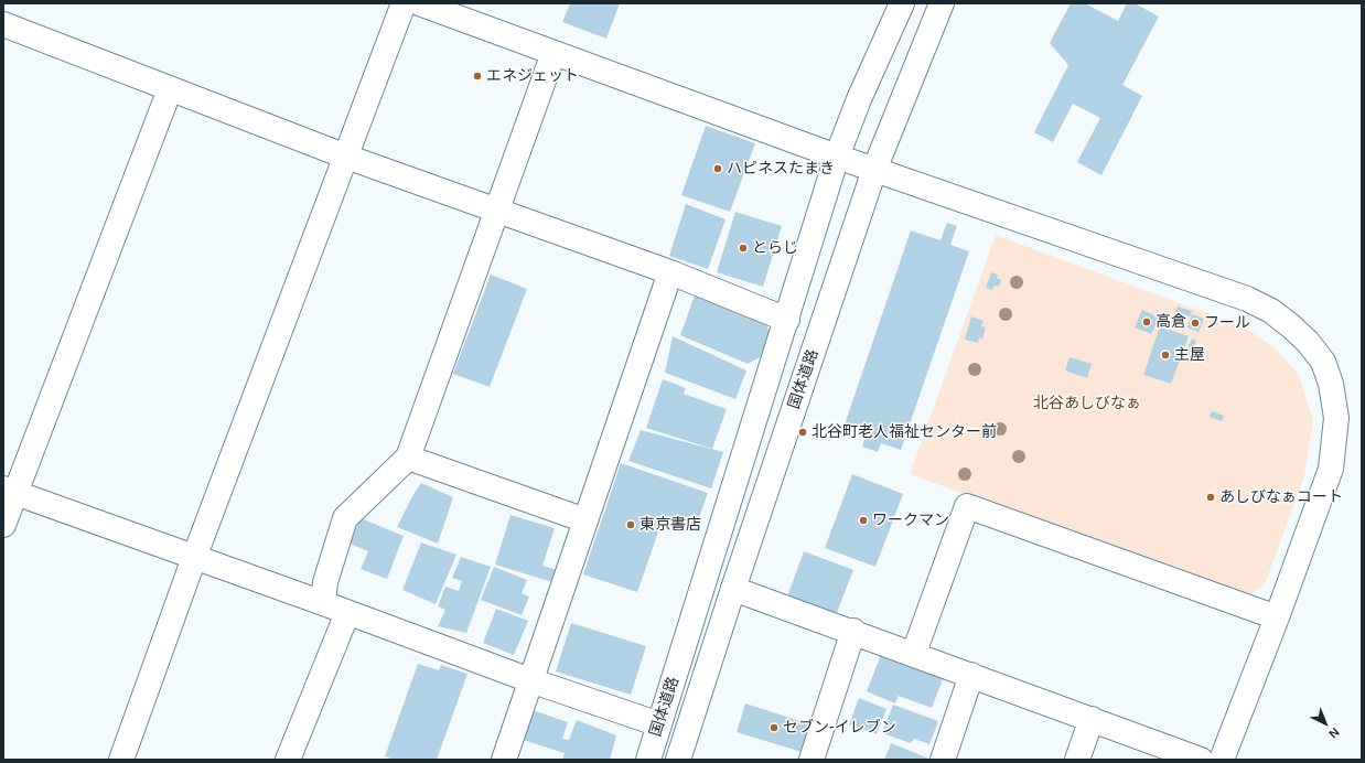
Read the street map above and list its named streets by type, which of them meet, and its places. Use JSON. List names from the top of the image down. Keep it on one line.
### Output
{"streets":{"street":["国体道路"]},"parks":["北谷あしびなぁ"],"places":["エネジェット","ハピネスたまき","とらじ","高倉","フール","主屋","北谷町老人福祉センター前","あしびなぁコート","ワークマン","東京書店","セブン-イレブン"],"north":"bottom right"}
